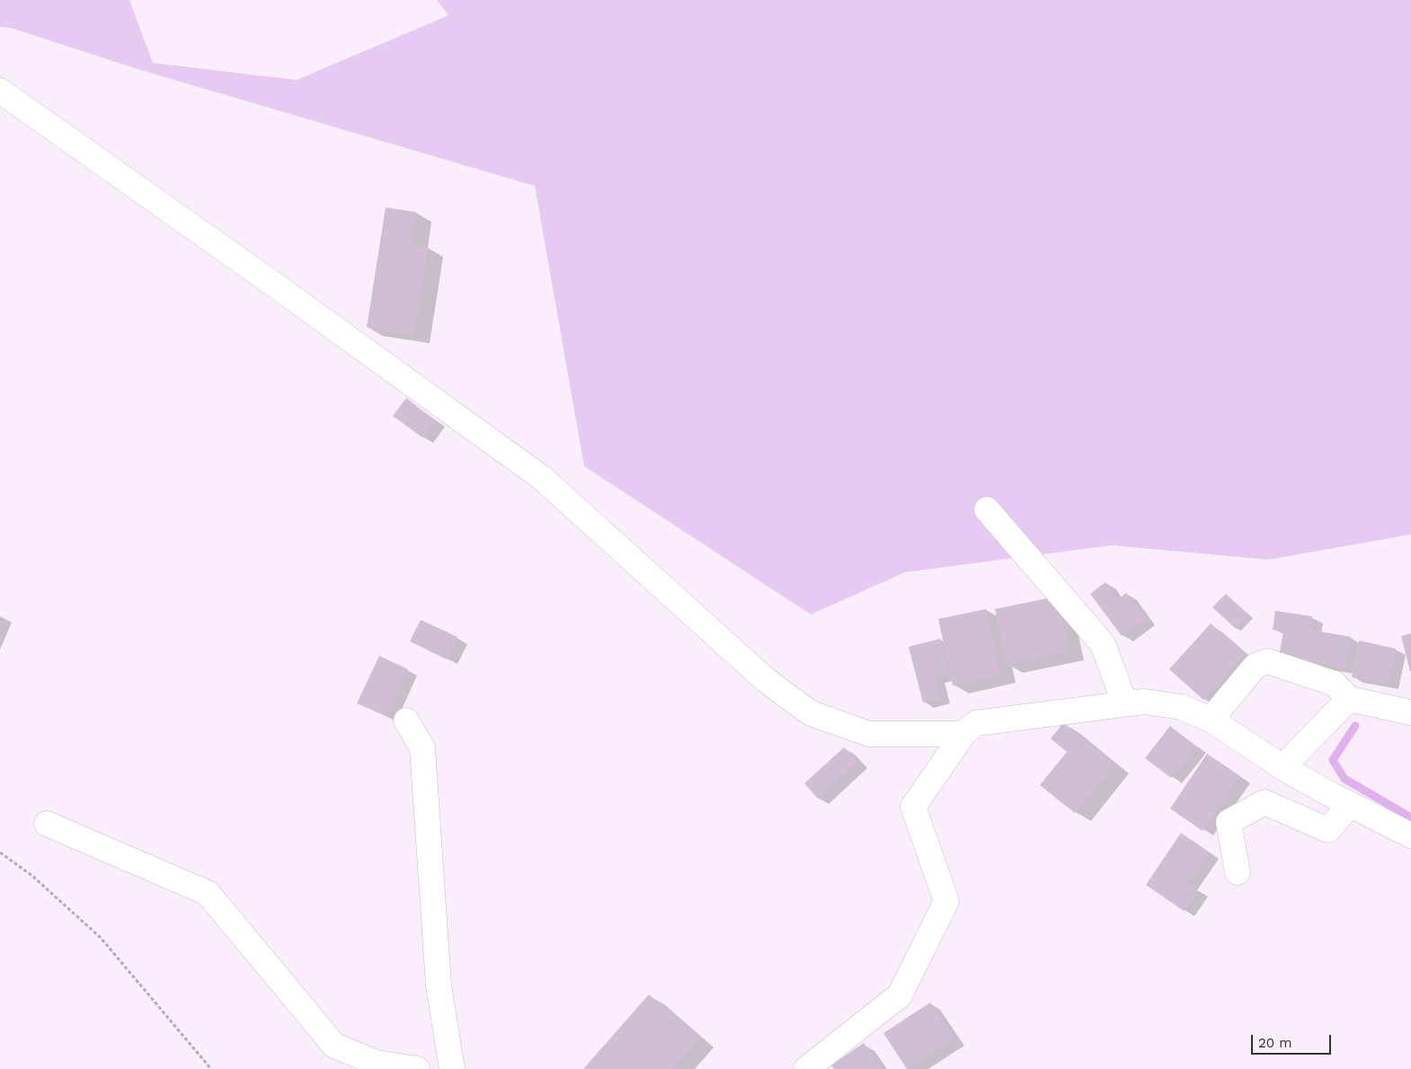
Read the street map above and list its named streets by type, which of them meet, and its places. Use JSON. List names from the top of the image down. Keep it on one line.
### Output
{"scale_bar":"20 m"}
